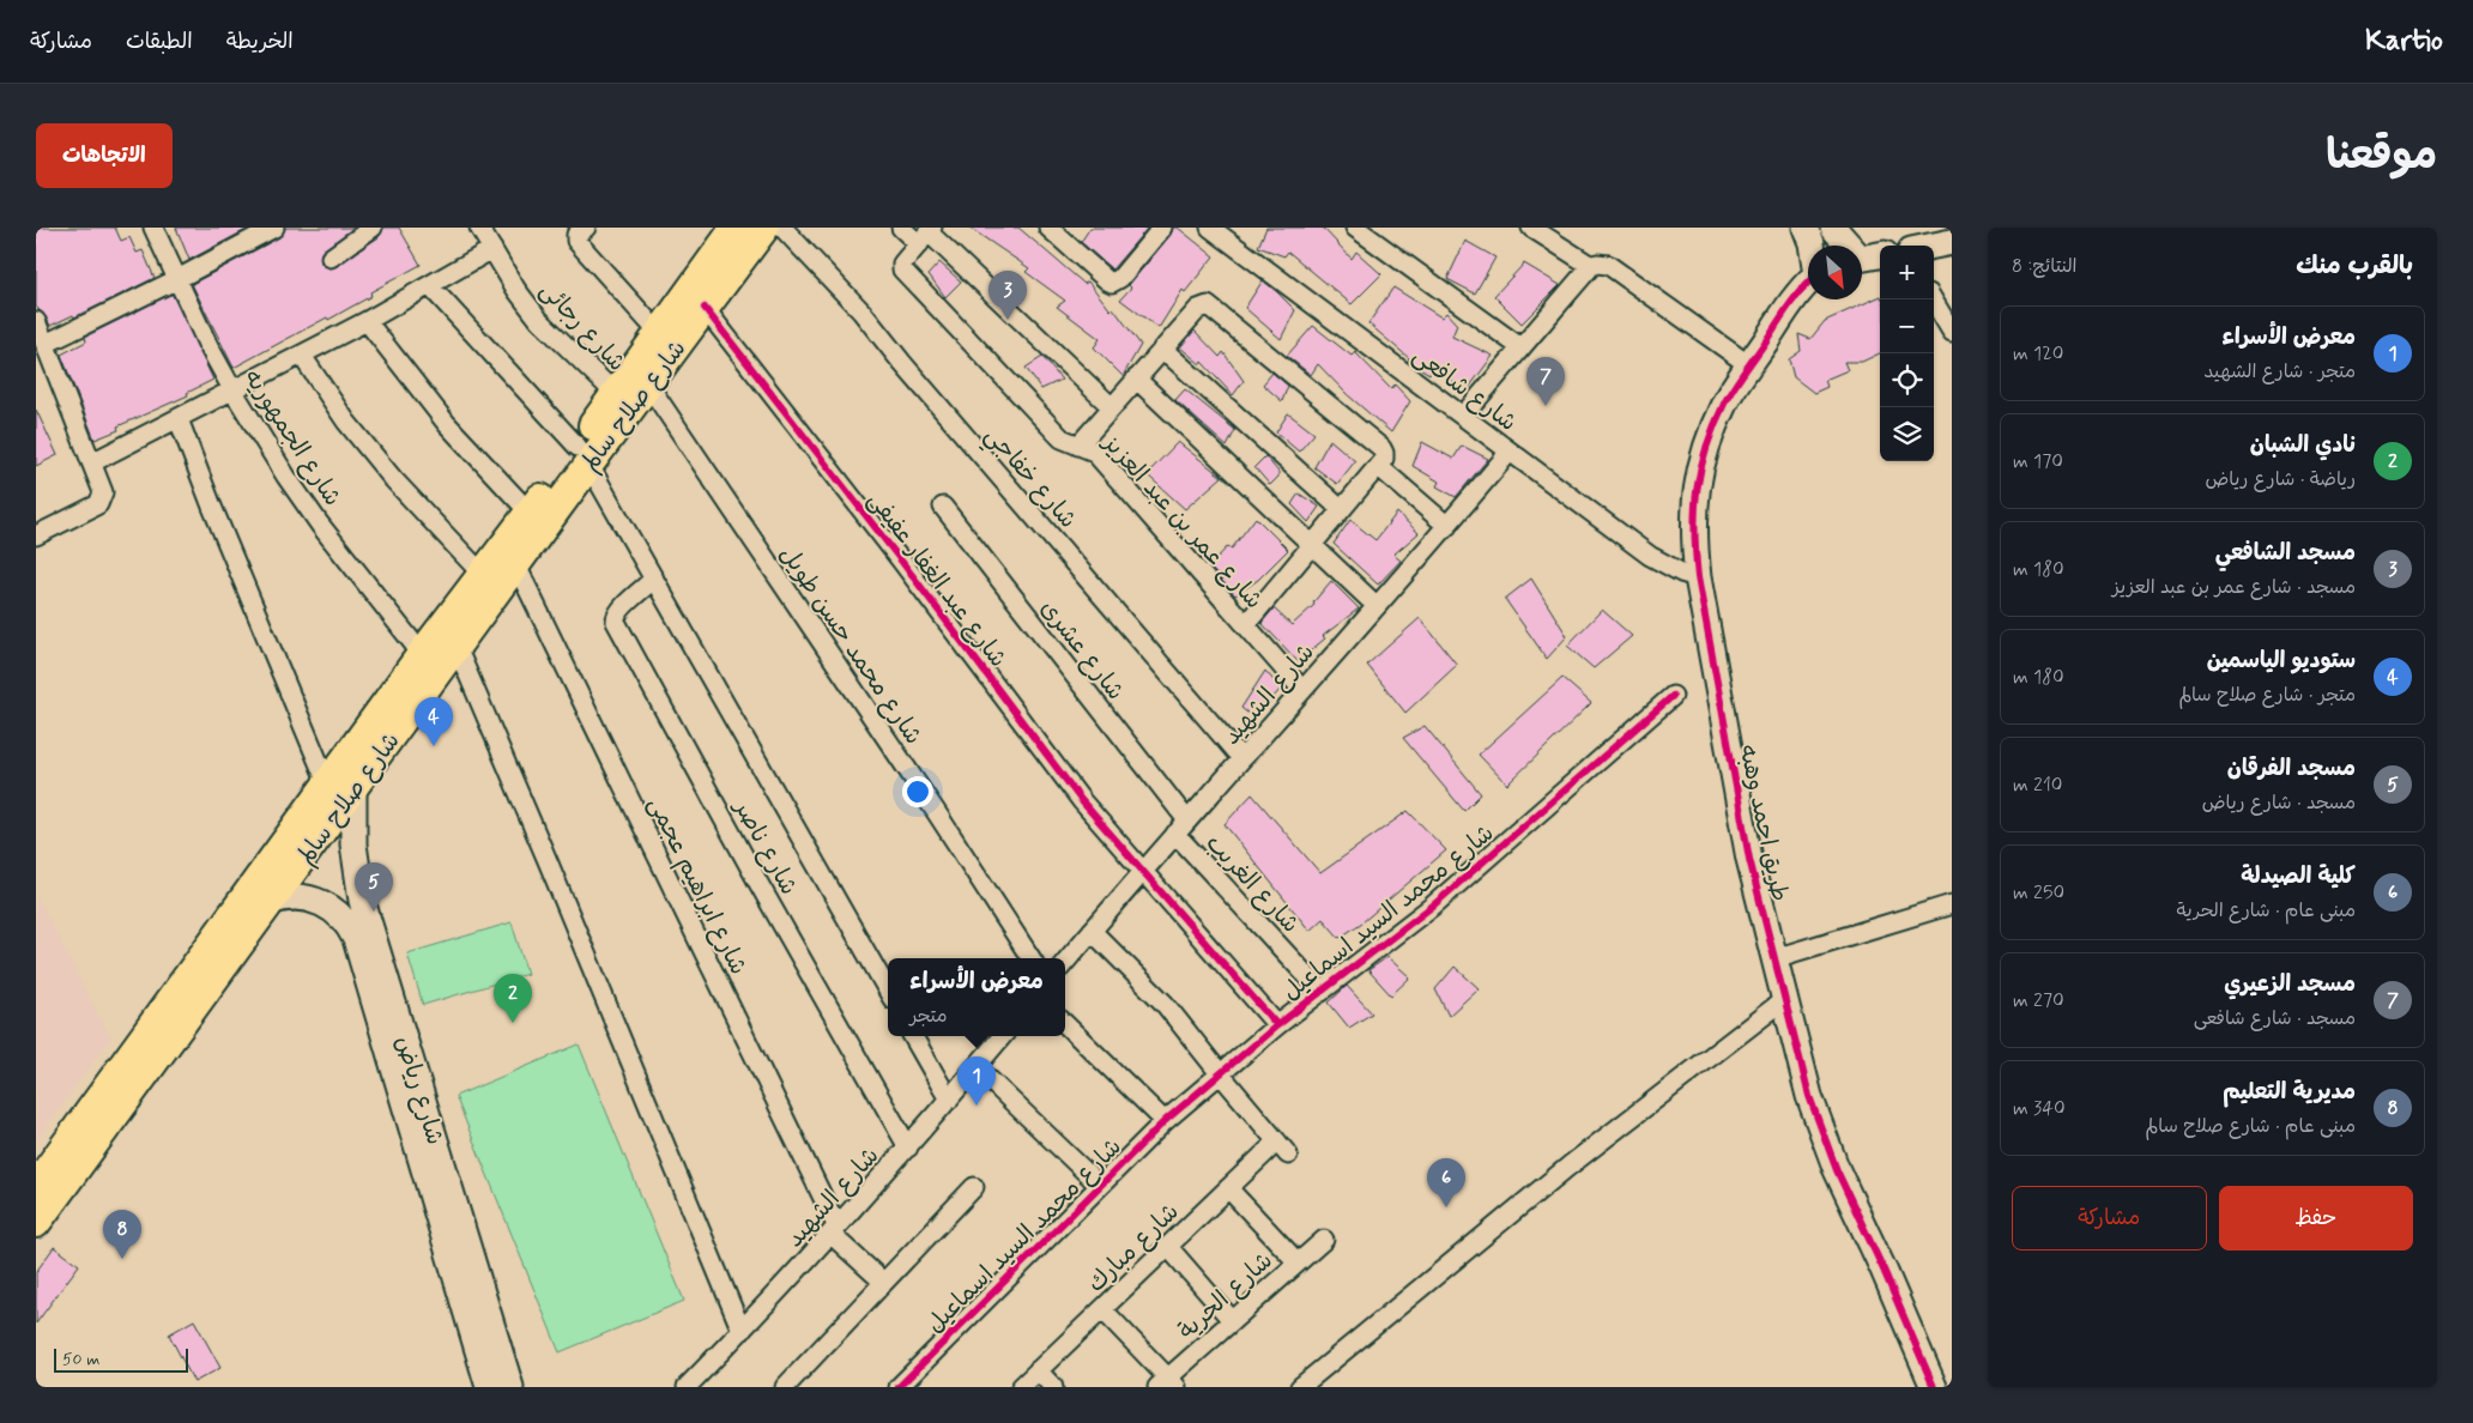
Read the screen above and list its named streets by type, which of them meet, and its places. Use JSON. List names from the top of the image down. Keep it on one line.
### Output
{"streets":{"main road":["شارع صلاح سالم"],"street":["شارع رجائى","شارع شافعى","شارع الجمهوريه","شارع خفاجي","شارع عمر بن عبد العزيز","شارع عبد الغفار عفيفى","شارع محمد حسن طويل","شارع عشرى","شارع الشهيد","طريق احمد وهبه","شارع ناصر","شارع الغريب","شارع ابراهيم عجمى","شارع محمد السيد اسماعيل","شارع رياض","شارع مبارك","شارع الحرية"]},"crossings":[["شارع رجائى","شارع صلاح سالم"],["شارع شافعى","شارع الشهيد"],["شارع شافعى","طريق احمد وهبه"],["شارع صلاح سالم","شارع الجمهوريه"],["شارع صلاح سالم","شارع عبد الغفار عفيفى"],["شارع صلاح سالم","شارع محمد حسن طويل"],["شارع صلاح سالم","شارع ابراهيم عجمى"],["شارع صلاح سالم","شارع رياض"],["شارع خفاجي","شارع الشهيد"],["شارع عمر بن عبد العزيز","شارع الشهيد"],["شارع عبد الغفار عفيفى","شارع الشهيد"],["شارع عبد الغفار عفيفى","شارع محمد السيد اسماعيل"],["شارع عشرى","شارع الشهيد"],["شارع عشرى","شارع الغريب"],["شارع الشهيد","شارع ناصر"],["شارع الشهيد","شارع الغريب"],["شارع الشهيد","شارع ابراهيم عجمى"],["شارع الغريب","شارع محمد السيد اسماعيل"],["شارع محمد السيد اسماعيل","شارع مبارك"]],"scale_bar":"50 m","north":"bottom right","page":{"header":"Kartio","nav":["الخريطة","الطبقات","مشاركة"],"title":"موقعنا","buttons":["الاتجاهات",["حفظ","مشاركة"]],"heading":["بالقرب منك","النتائج: 8"],"map_buttons":["+","−"],"pins":["3","7","4","5","2","1","6","8"],"list":[{"mark":"1","name":"معرض الأسراء","note":"متجر · شارع الشهيد","value":"120 m"},{"mark":"2","name":"نادي الشبان","note":"رياضة · شارع رياض","value":"170 m"},{"mark":"3","name":"مسجد الشافعي","note":"مسجد · شارع عمر بن عبد العزيز","value":"180 m"},{"mark":"4","name":"ستوديو الياسمين","note":"متجر · شارع صلاح سالم","value":"180 m"},{"mark":"5","name":"مسجد الفرقان","note":"مسجد · شارع رياض","value":"210 m"},{"mark":"6","name":"كلية الصيدلة","note":"مبنى عام · شارع الحرية","value":"250 m"},{"mark":"7","name":"مسجد الزعيري","note":"مسجد · شارع شافعى","value":"270 m"},{"mark":"8","name":"مديرية التعليم","note":"مبنى عام · شارع صلاح سالم","value":"340 m"}],"popup":["معرض الأسراء","متجر"],"scale":"50 m"}}
